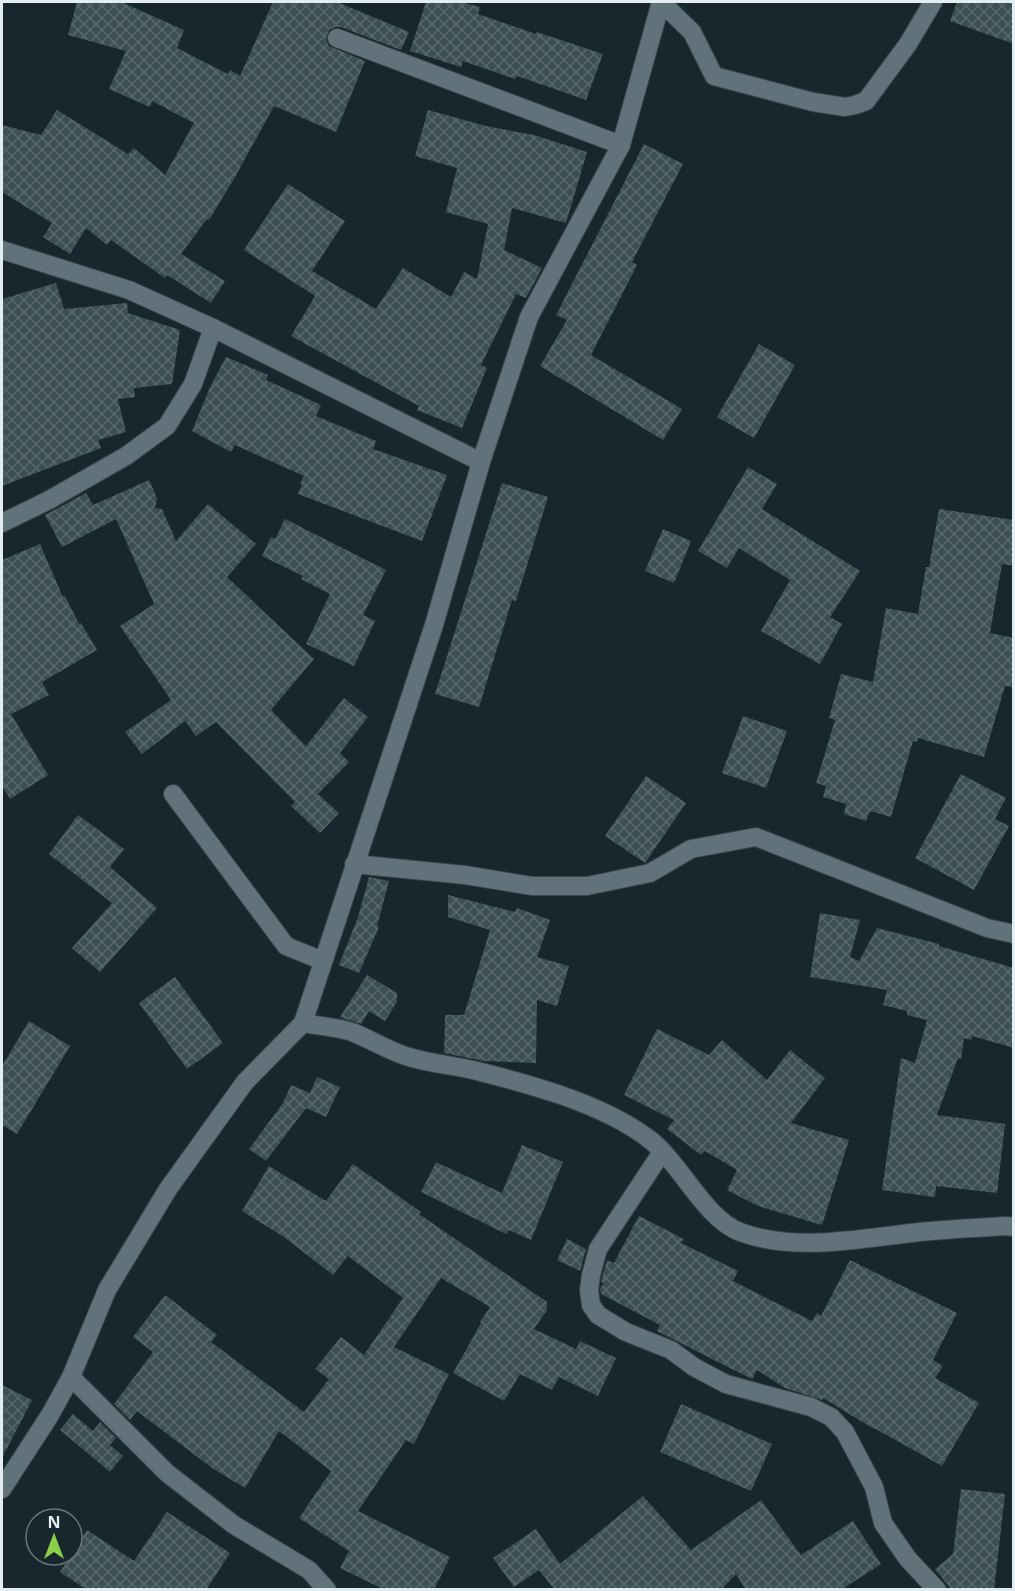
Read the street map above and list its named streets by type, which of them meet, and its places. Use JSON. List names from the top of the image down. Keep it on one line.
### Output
{"north":"top"}
